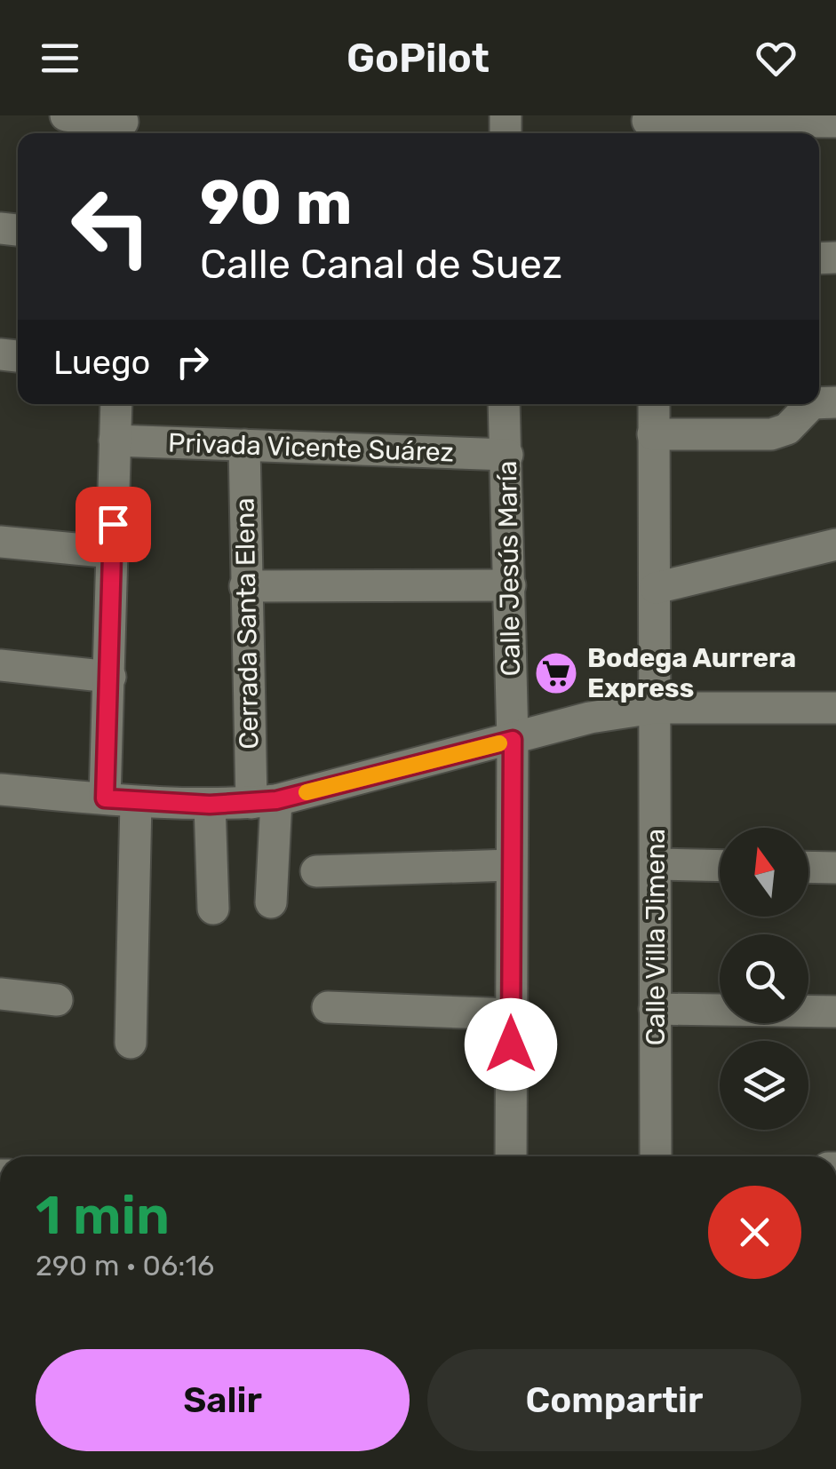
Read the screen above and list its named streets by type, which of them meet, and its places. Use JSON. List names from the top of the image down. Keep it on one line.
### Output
{"streets":{"street":["Privada Vicente Suárez","Calle Jesús María","Cerrada Santa Elena","Calle Villa Jimena"]},"crossings":[["Privada Vicente Suárez","Calle Jesús María"],["Privada Vicente Suárez","Cerrada Santa Elena"]],"places":{"supermarket":["Bodega Aurrera Express"]},"north":"top","page":{"header":"GoPilot","turn":["90 m","Calle Canal de Suez"],"then":"Luego","heading":["1 min","290 m · 06:16"],"buttons":["Salir","Compartir"]}}
